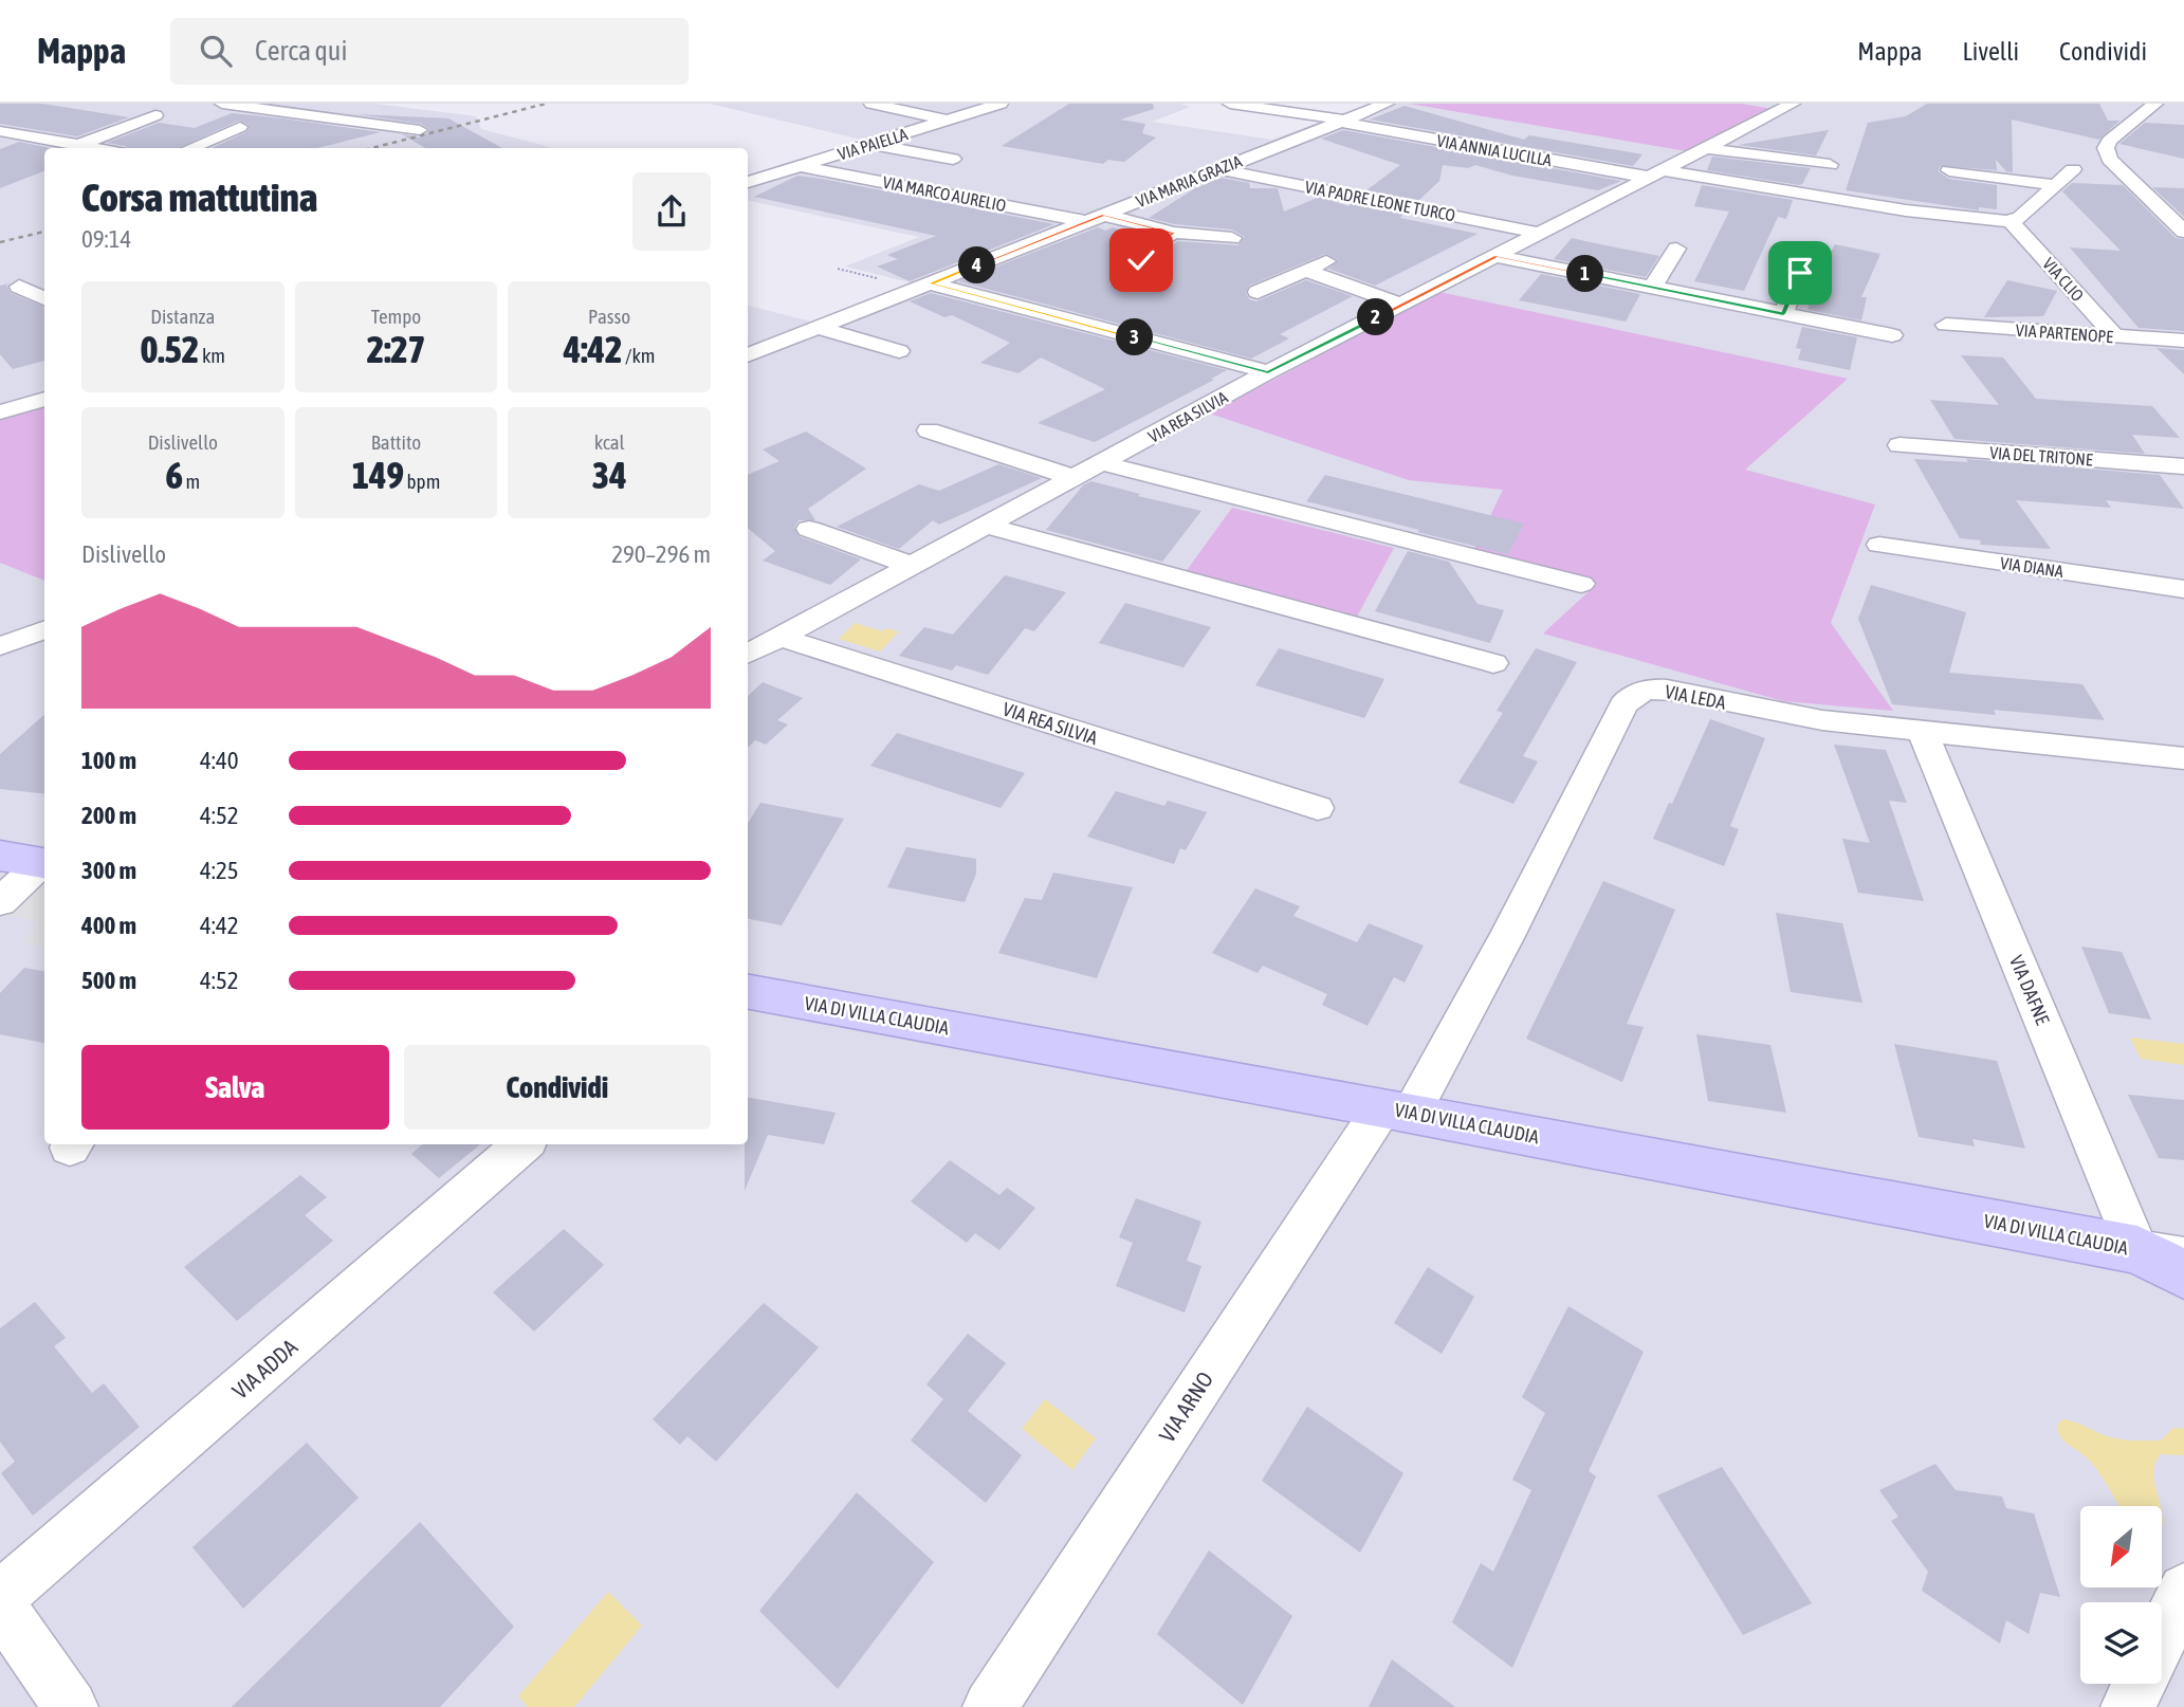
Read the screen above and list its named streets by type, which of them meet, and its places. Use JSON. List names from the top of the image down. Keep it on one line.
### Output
{"streets":{"street":["VIA PAIELLA","VIA ANNIA LUCILLA","VIA MARIA GRAZIA","VIA MARCO AURELIO","VIA PADRE LEONE TURCO","VIA CLIO","VIA PARTENOPE","VIA REA SILVIA","VIA DEL TRITONE","VIA DIANA","VIA LEDA","VIA DAFNE","VIA DI VILLA CLAUDIA","VIA ADDA","VIA ARNO"]},"crossings":[["VIA PAIELLA","VIA MARCO AURELIO"],["VIA ANNIA LUCILLA","VIA MARIA GRAZIA"],["VIA ANNIA LUCILLA","VIA CLIO"],["VIA ANNIA LUCILLA","VIA REA SILVIA"],["VIA MARIA GRAZIA","VIA MARCO AURELIO"],["VIA MARIA GRAZIA","VIA PADRE LEONE TURCO"],["VIA PADRE LEONE TURCO","VIA REA SILVIA"],["VIA CLIO","VIA PARTENOPE"],["VIA LEDA","VIA DAFNE"],["VIA LEDA","VIA DI VILLA CLAUDIA"],["VIA LEDA","VIA ARNO"],["VIA DAFNE","VIA DI VILLA CLAUDIA"],["VIA DI VILLA CLAUDIA","VIA ARNO"]],"north":"bottom left","page":{"header":"Mappa","search":"Cerca qui","nav":["Mappa","Livelli","Condividi"],"heading":["Corsa mattutina","09:14"],"pins":["4","1","2","3"],"stats":[["Distanza","0.52 km"],["Tempo","2:27"],["Passo","4:42 /km"],["Dislivello","6 m"],["Battito","149 bpm"],["kcal","34"]],"chart":["Dislivello","290–296 m"],"list":[{"name":"100 m","note":"4:40"},{"name":"200 m","note":"4:52"},{"name":"300 m","note":"4:25"},{"name":"400 m","note":"4:42"},{"name":"500 m","note":"4:52"}],"buttons":["Salva","Condividi"]}}
